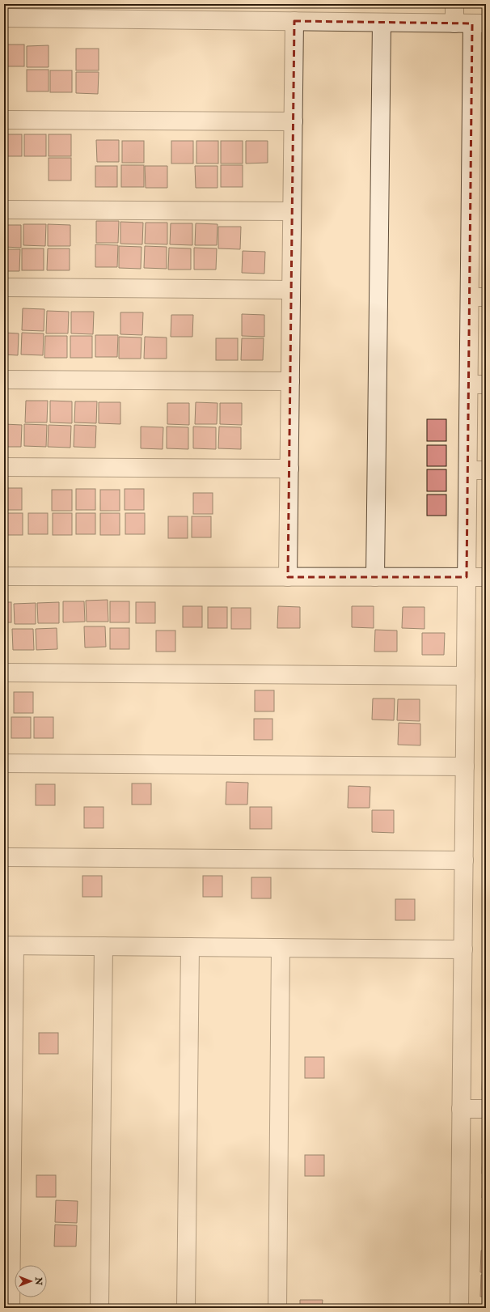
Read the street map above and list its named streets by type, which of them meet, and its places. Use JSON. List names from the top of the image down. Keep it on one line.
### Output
{"north":"right"}
